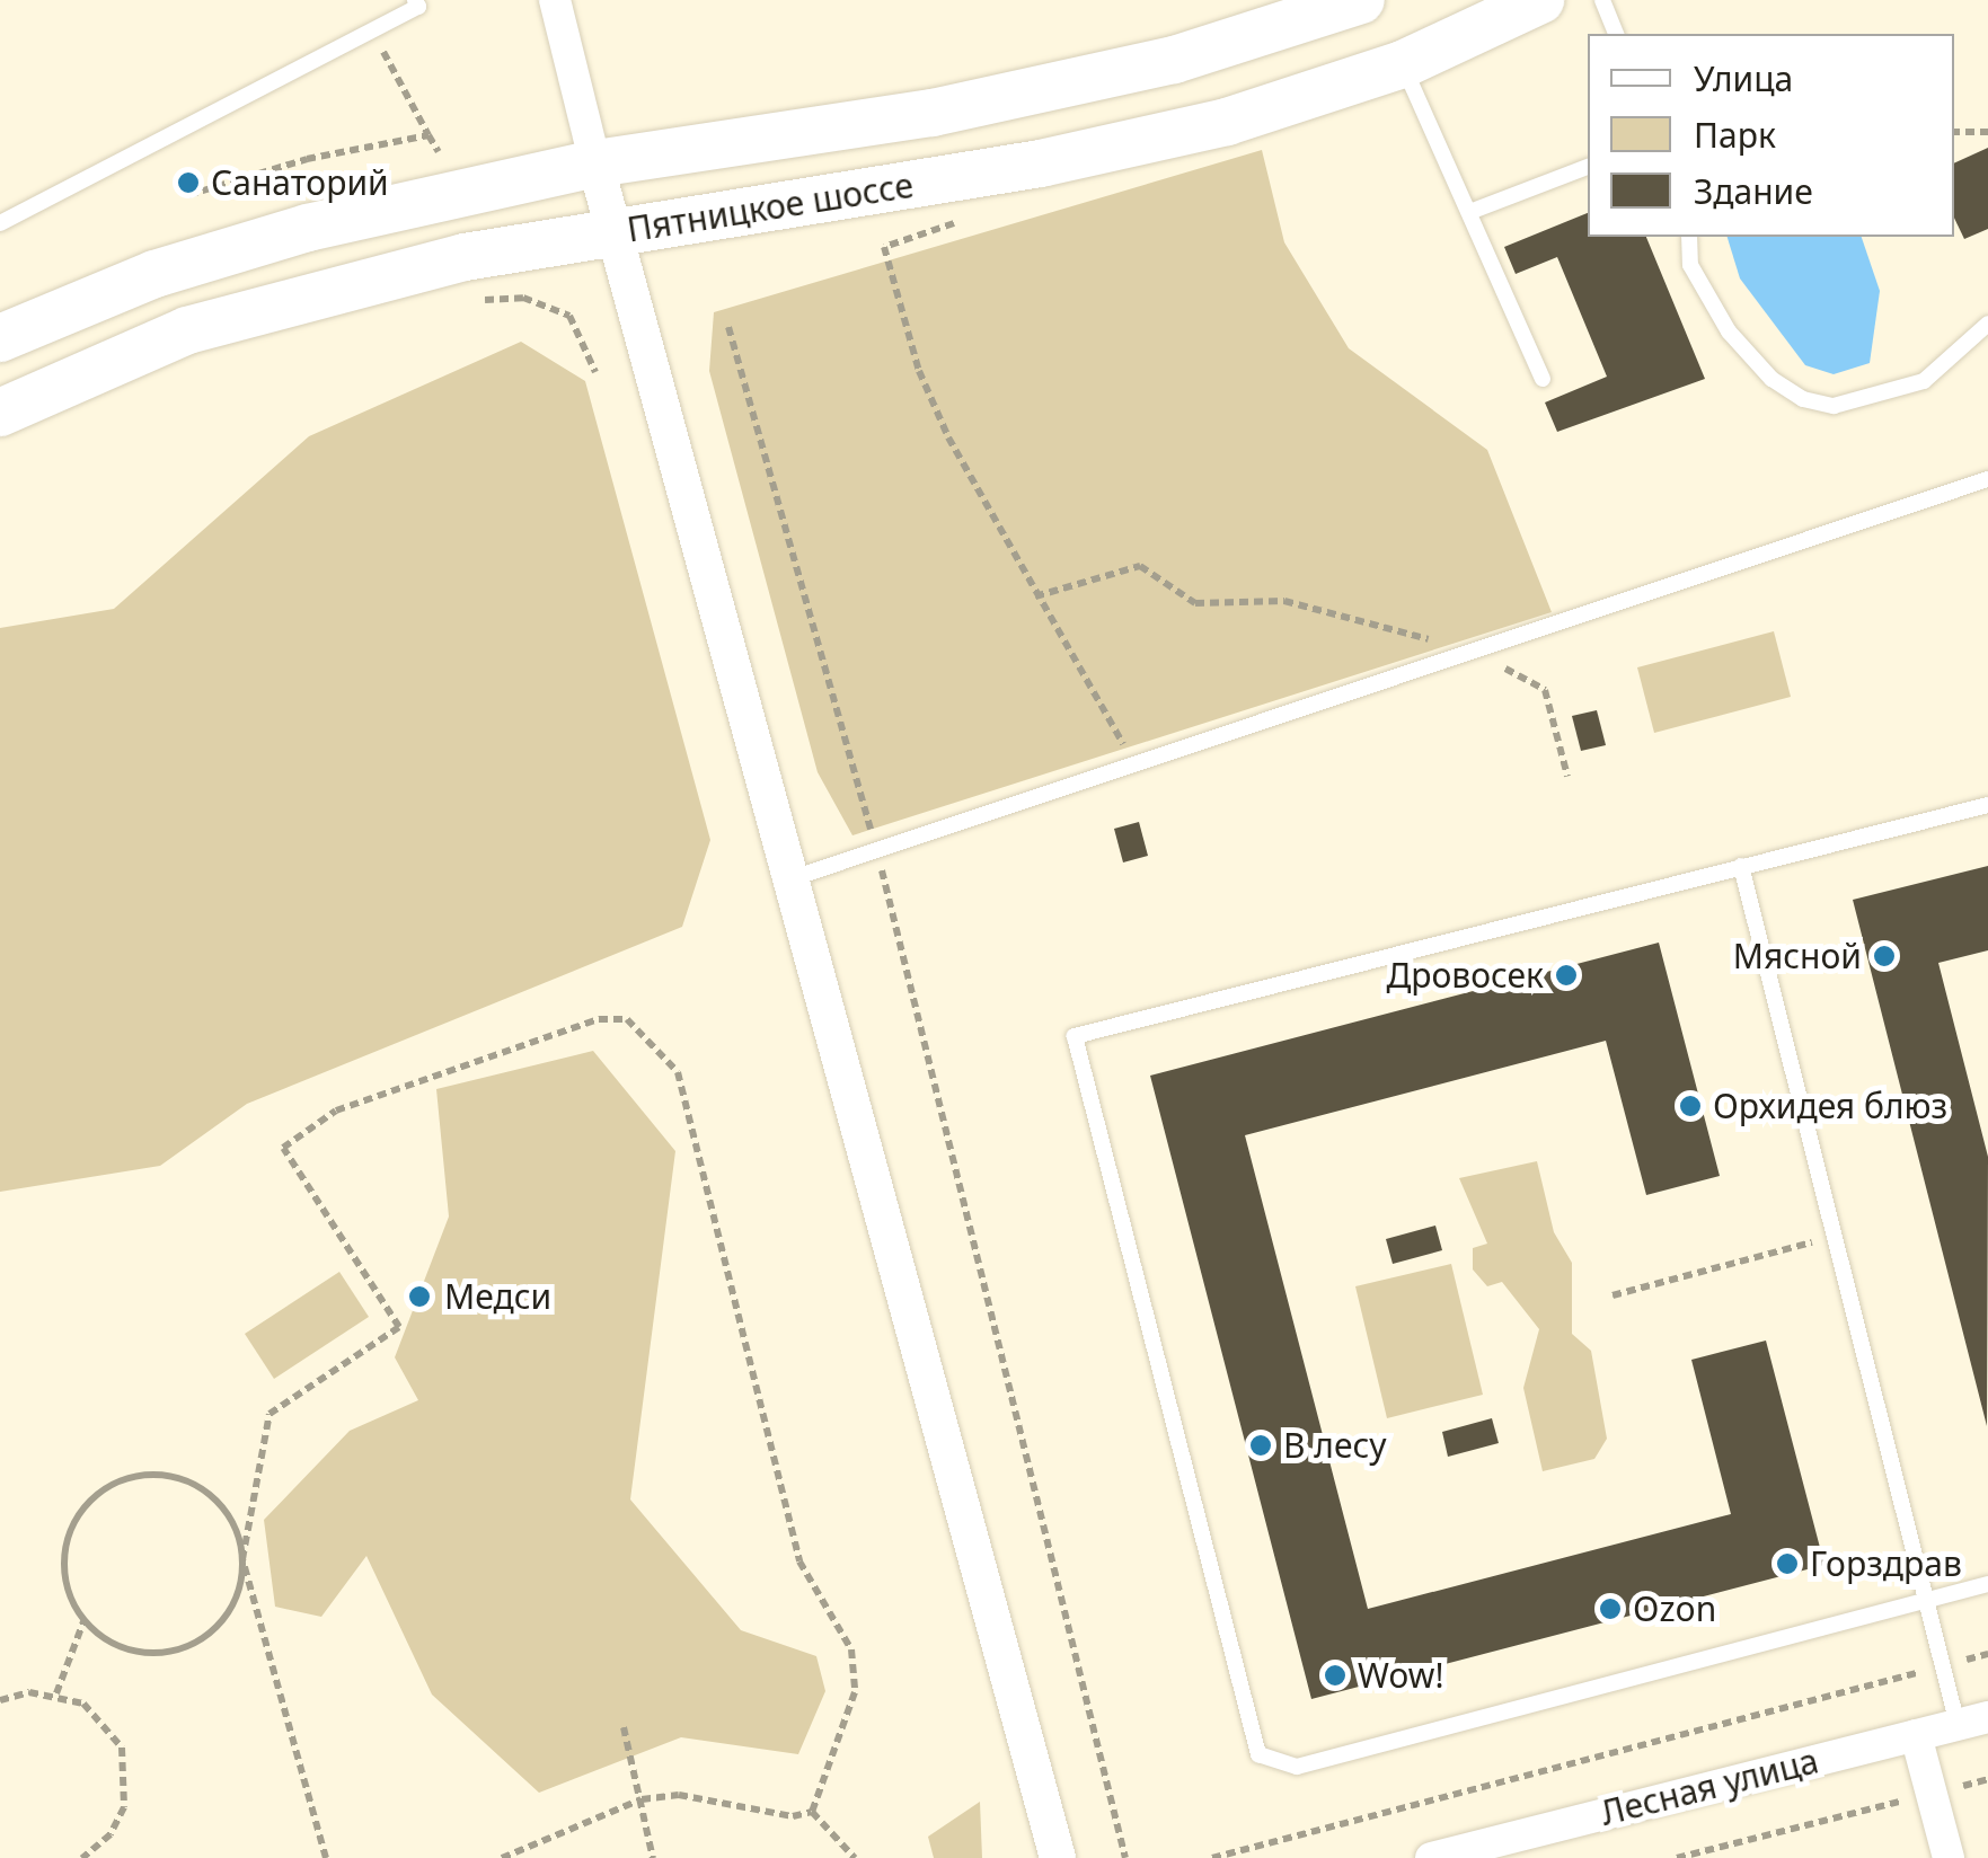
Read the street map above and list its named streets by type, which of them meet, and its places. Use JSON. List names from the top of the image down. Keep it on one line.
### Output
{"streets":{"main road":["Пятницкое шоссе"],"street":["Лесная улица"]},"places":["Санаторий","Мясной","Дровосек","Орхидея блюз","Медси","В лесу","Горздрав","Ozon","Wow!"],"legend":["Улица","Парк","Здание"]}
